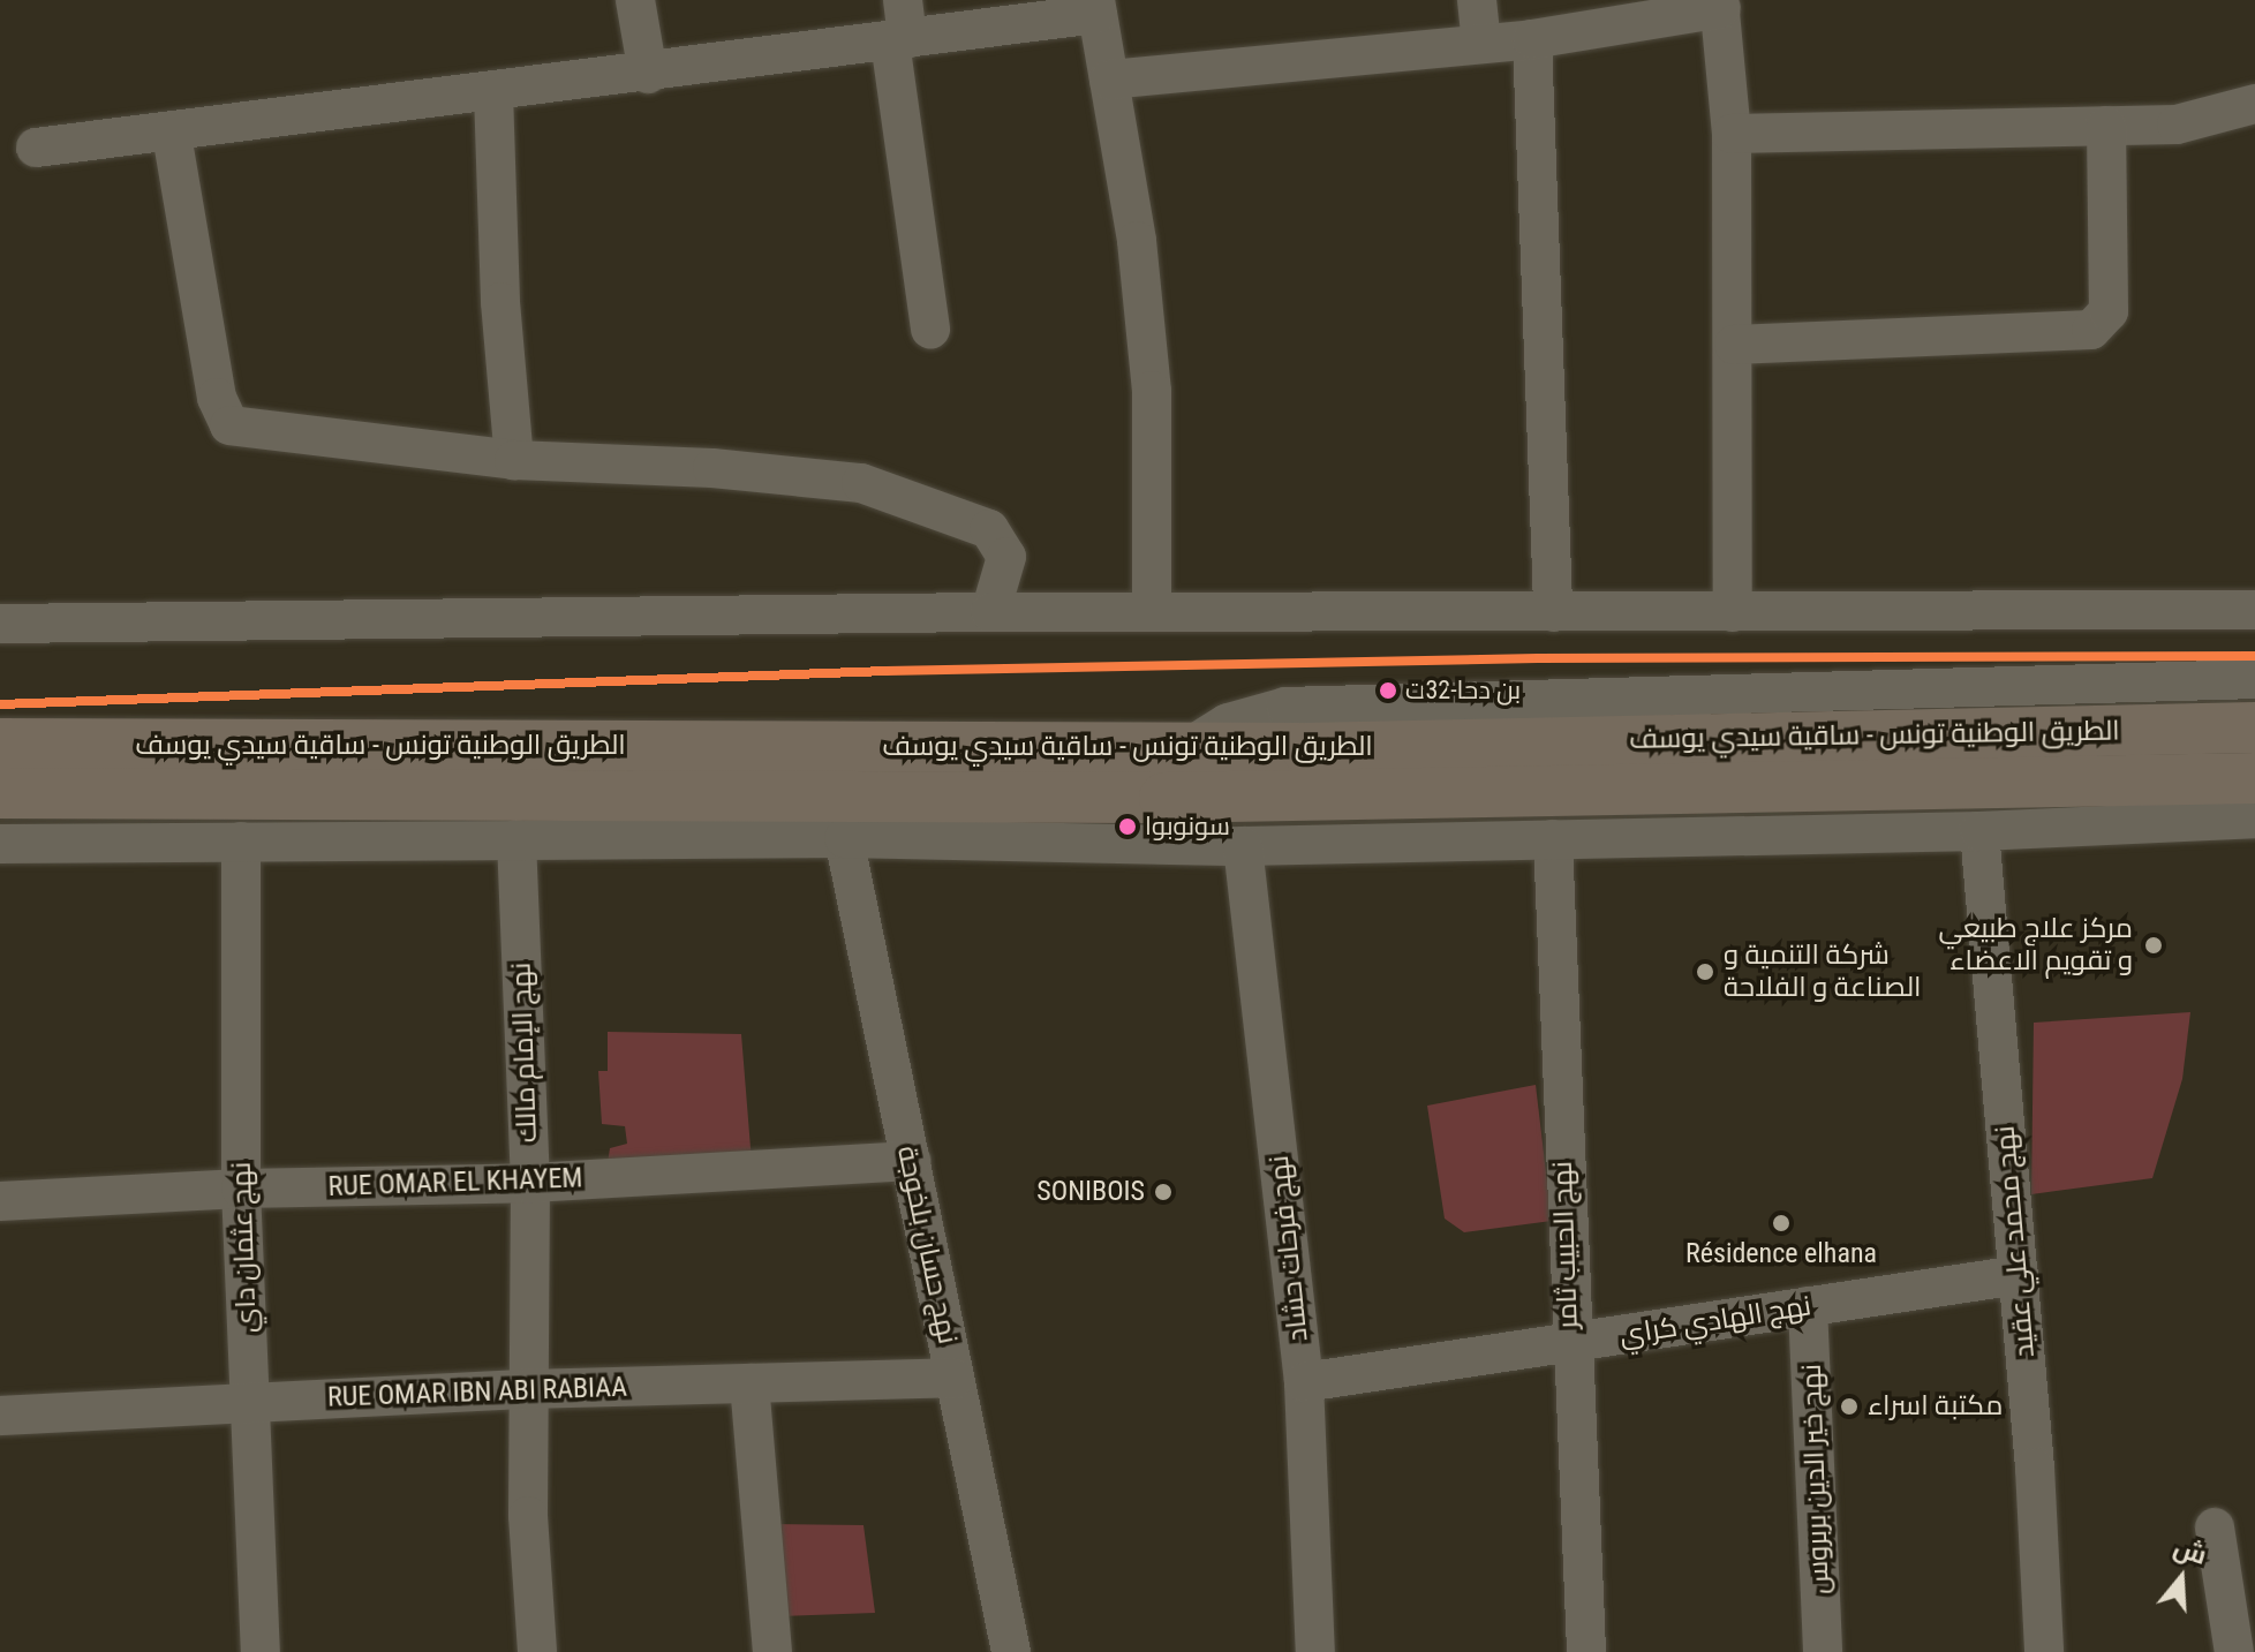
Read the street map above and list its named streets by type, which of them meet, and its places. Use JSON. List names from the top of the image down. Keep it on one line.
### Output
{"streets":{"highway":["الطريق الوطنية تونس - ساقية سيدي يوسف"],"street":["نهج الإمام مالك","RUE OMAR EL KHAYEM","نهج محمد علي عقيد","نهج حسان بلخوجة","نهج الحبيب ثامر","نهج عثمان داي","نهج فرحات حشاد","نهج الهادي كراي","RUE OMAR IBN ABI RABIAA","نهج خير الدين بربروس"]},"crossings":[["نهج الإمام مالك","RUE OMAR EL KHAYEM"],["نهج الإمام مالك","RUE OMAR IBN ABI RABIAA"],["RUE OMAR EL KHAYEM","نهج حسان بلخوجة"],["RUE OMAR EL KHAYEM","نهج عثمان داي"],["نهج محمد علي عقيد","نهج الهادي كراي"],["نهج حسان بلخوجة","RUE OMAR IBN ABI RABIAA"],["نهج الحبيب ثامر","نهج الهادي كراي"],["نهج عثمان داي","RUE OMAR IBN ABI RABIAA"],["نهج فرحات حشاد","نهج الهادي كراي"],["نهج الهادي كراي","نهج خير الدين بربروس"]],"places":["بن دحا-32ت","سونوبوا","مركز علاج طبيعي و تقويم الاعضاء","شركة التنمية و الصناعة و الفلاحة","SONIBOIS","Résidence elhana","مكتبة اسراء"],"north":"top"}
